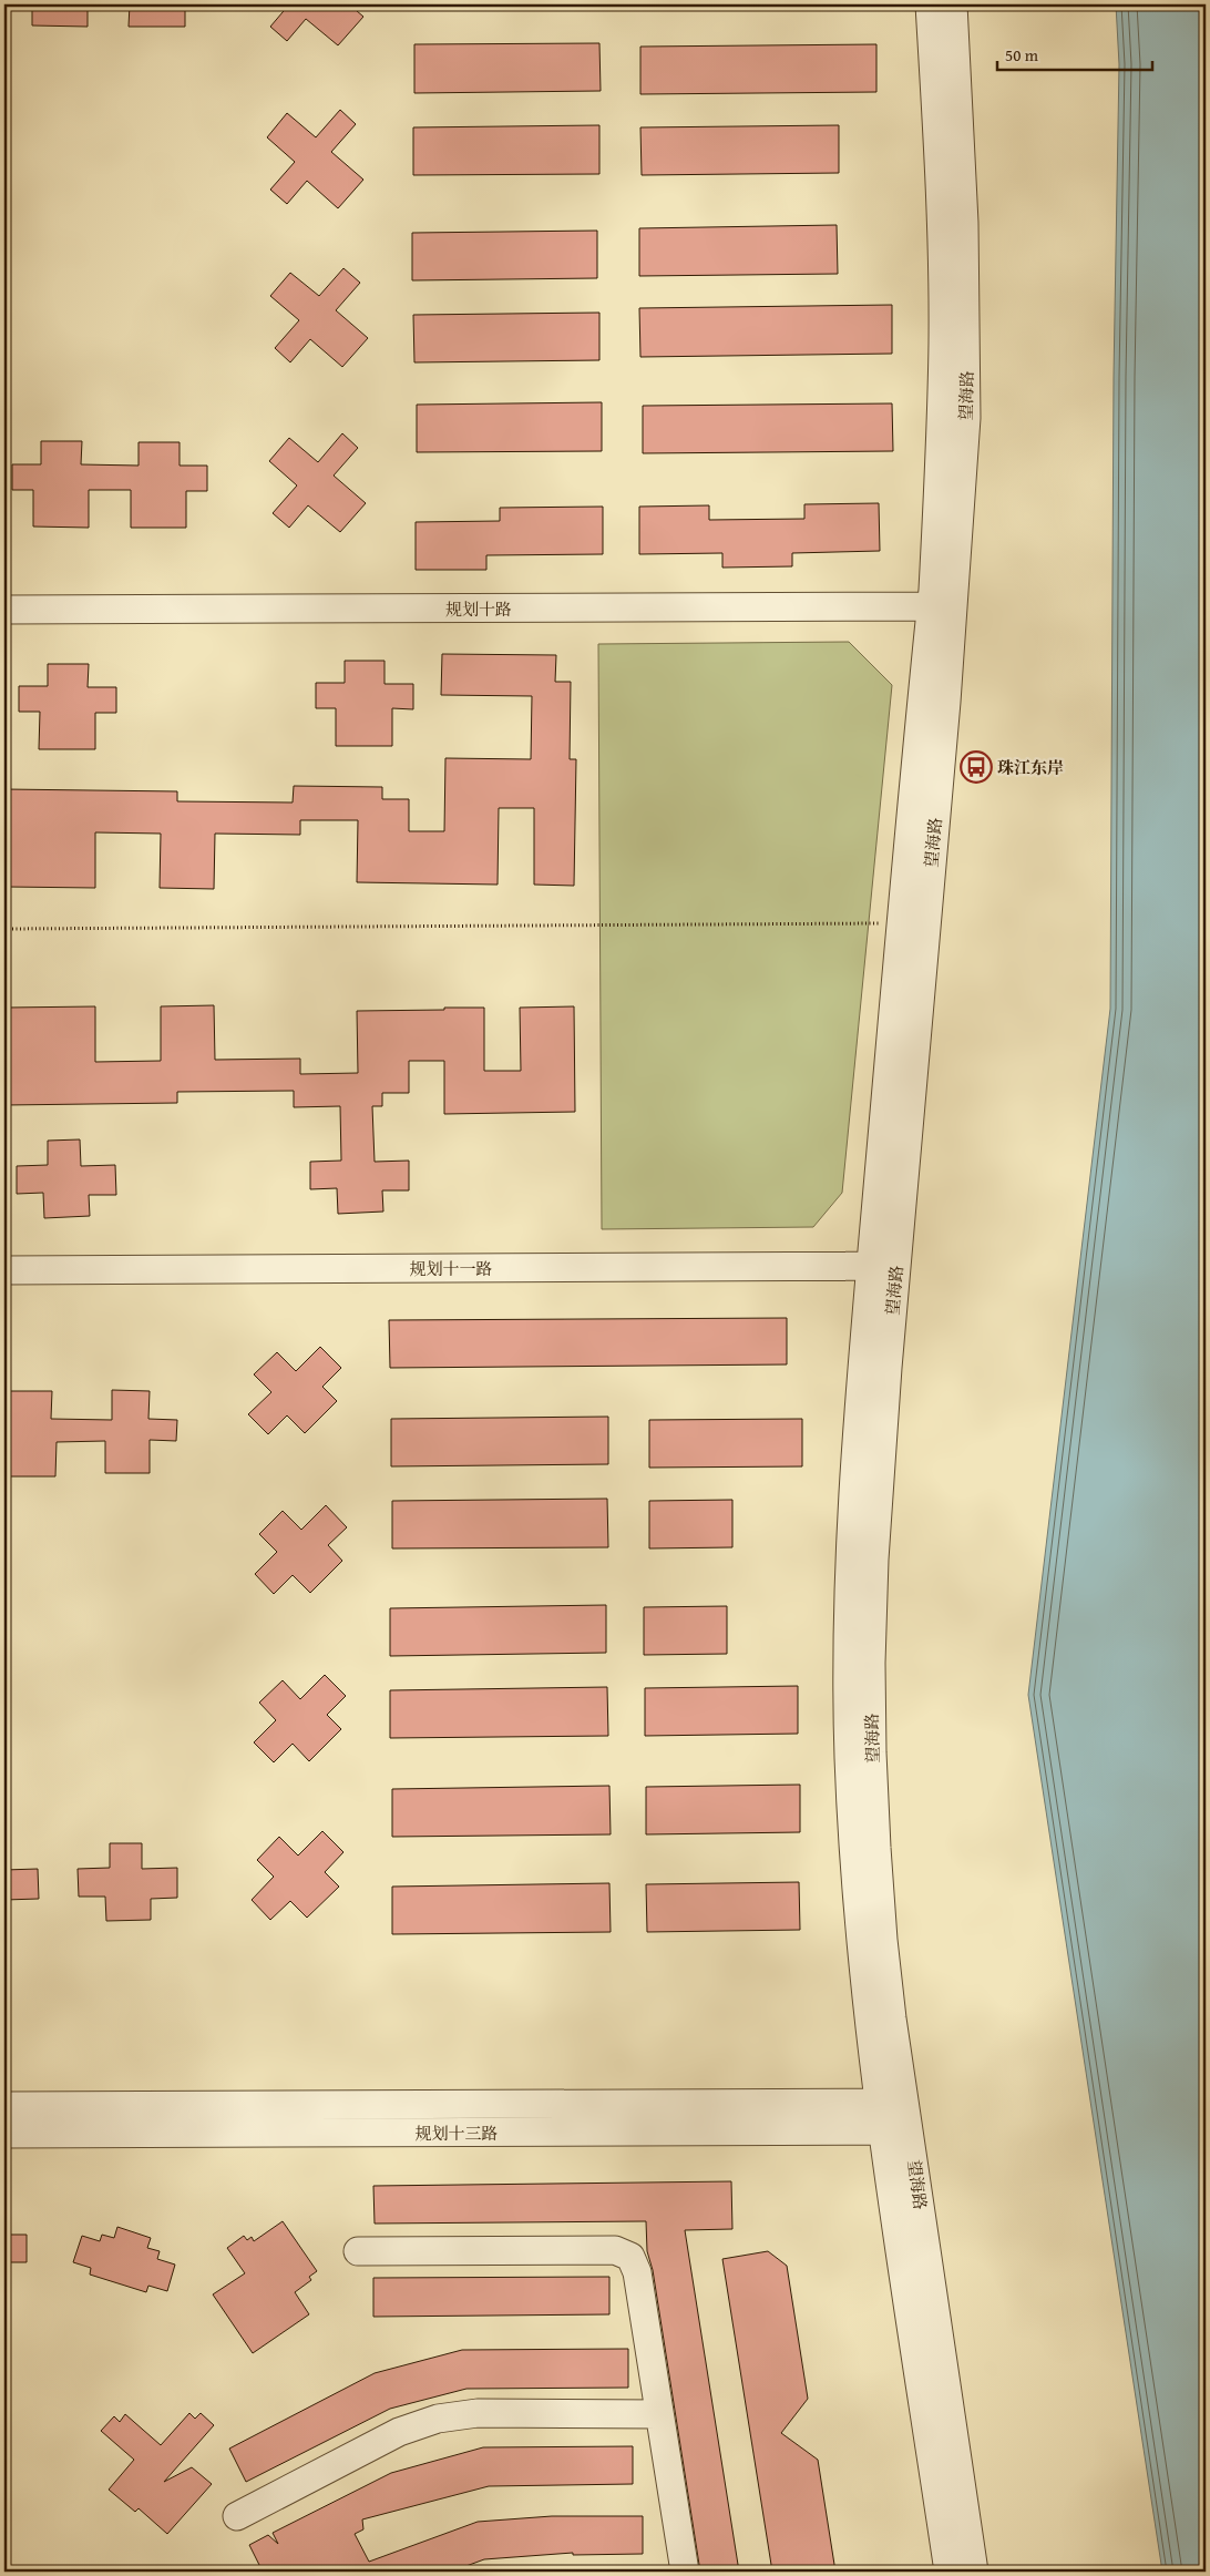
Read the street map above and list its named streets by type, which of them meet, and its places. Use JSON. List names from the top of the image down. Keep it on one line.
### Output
{"streets":{"street":["望海路","规划十路","规划十一路","规划十三路"]},"crossings":[["望海路","规划十路"],["望海路","规划十一路"],["望海路","规划十三路"]],"places":{"bus stop":["珠江东岸"]},"scale_bar":"50 m"}
